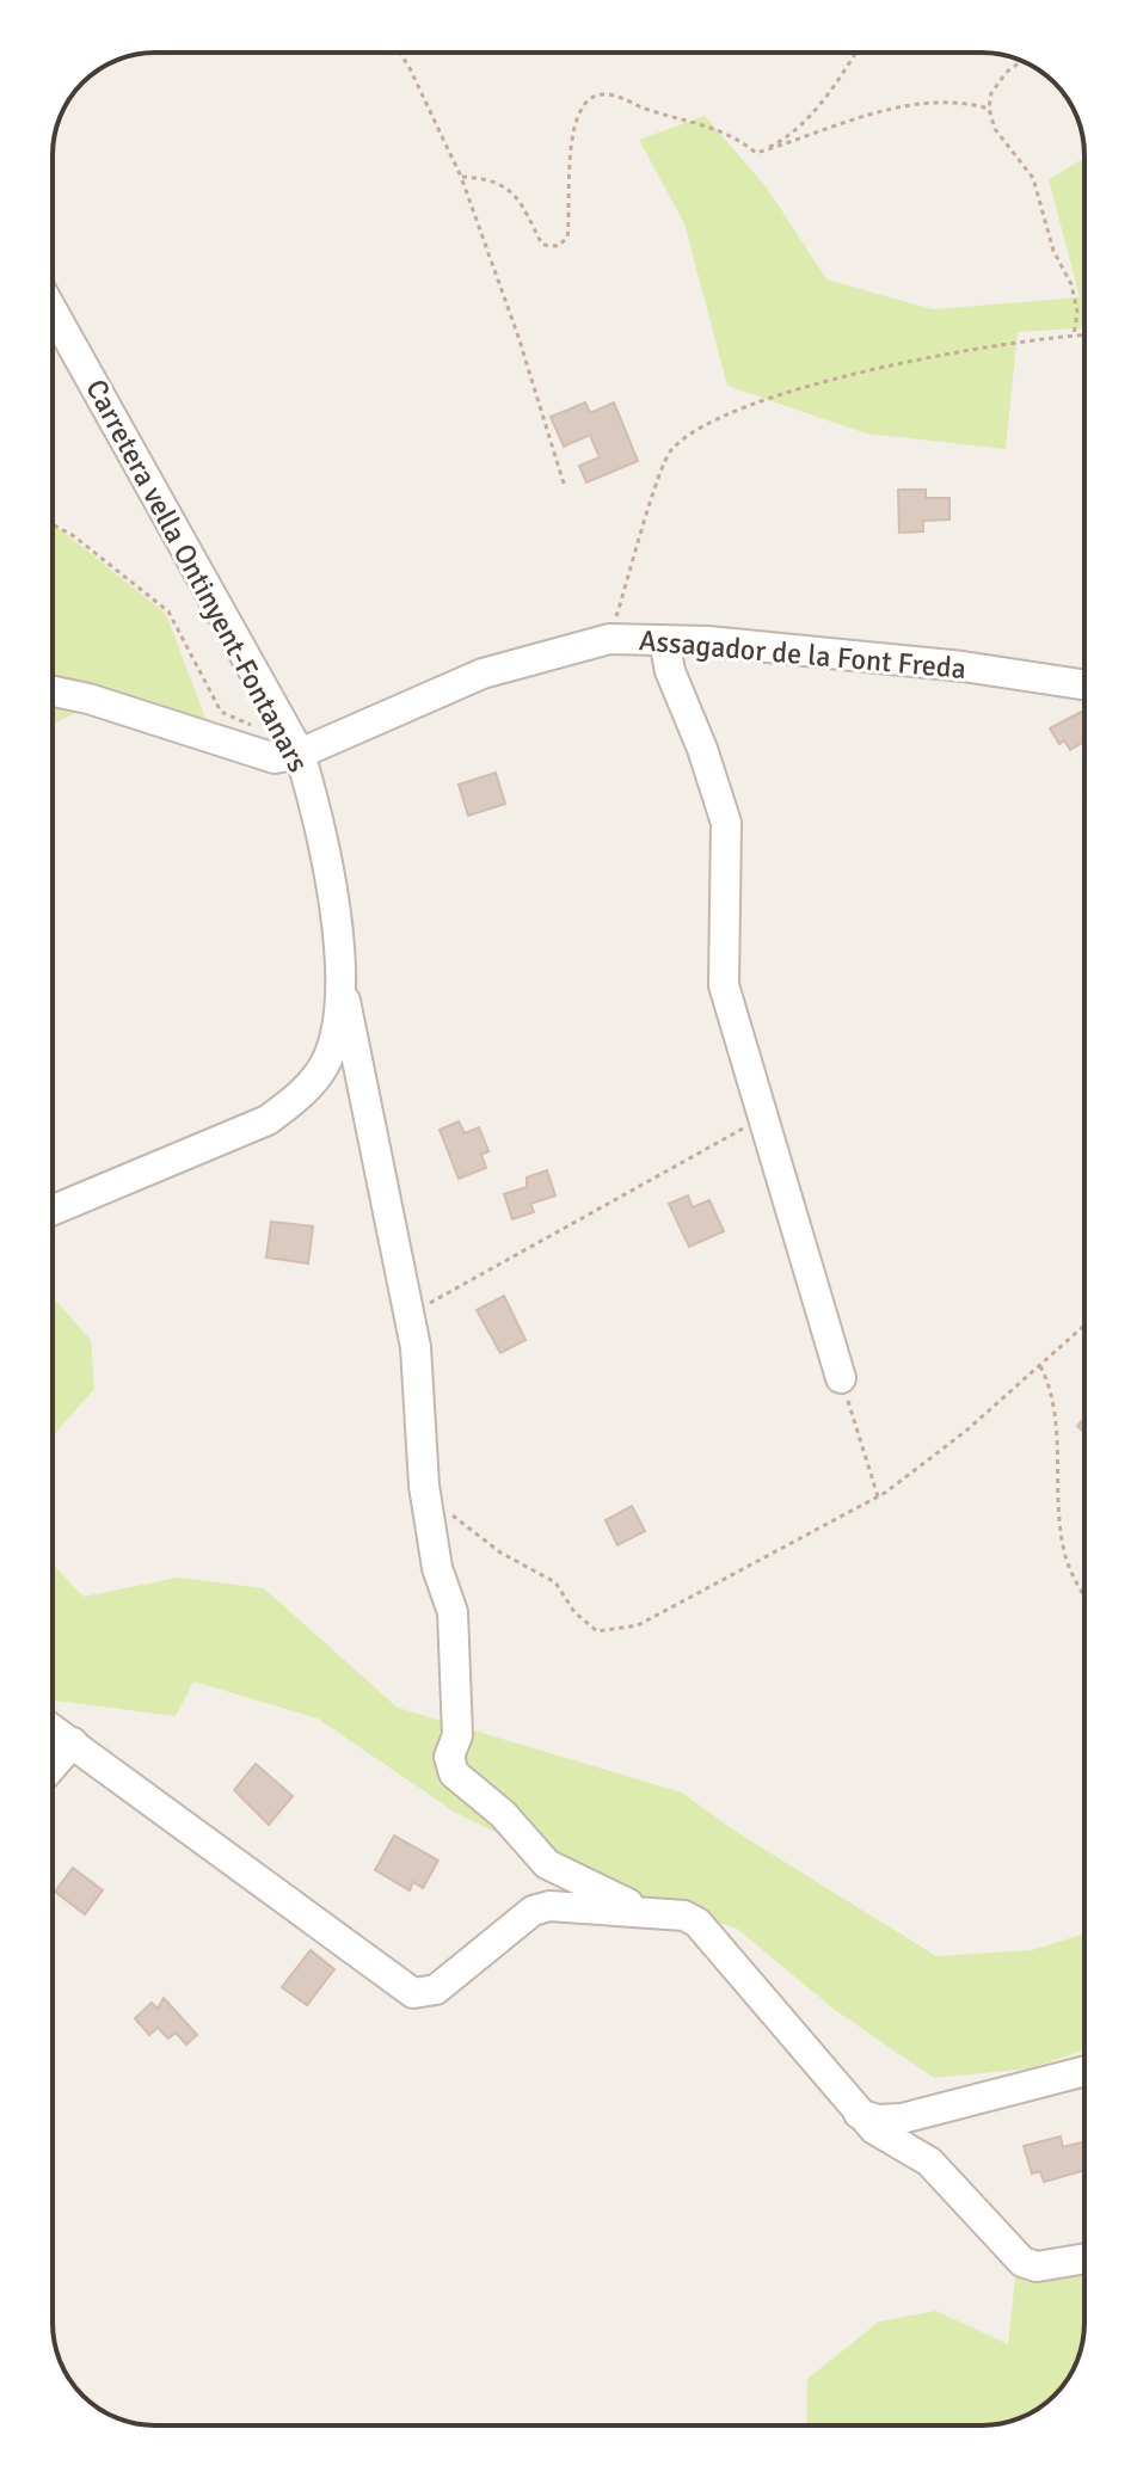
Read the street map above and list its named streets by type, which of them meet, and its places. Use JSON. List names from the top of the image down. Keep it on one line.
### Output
{"streets":{"street":["Carretera vella Ontinyent-Fontanars","Assagador de la Font Freda"]},"crossings":[["Carretera vella Ontinyent-Fontanars","Assagador de la Font Freda"]]}
